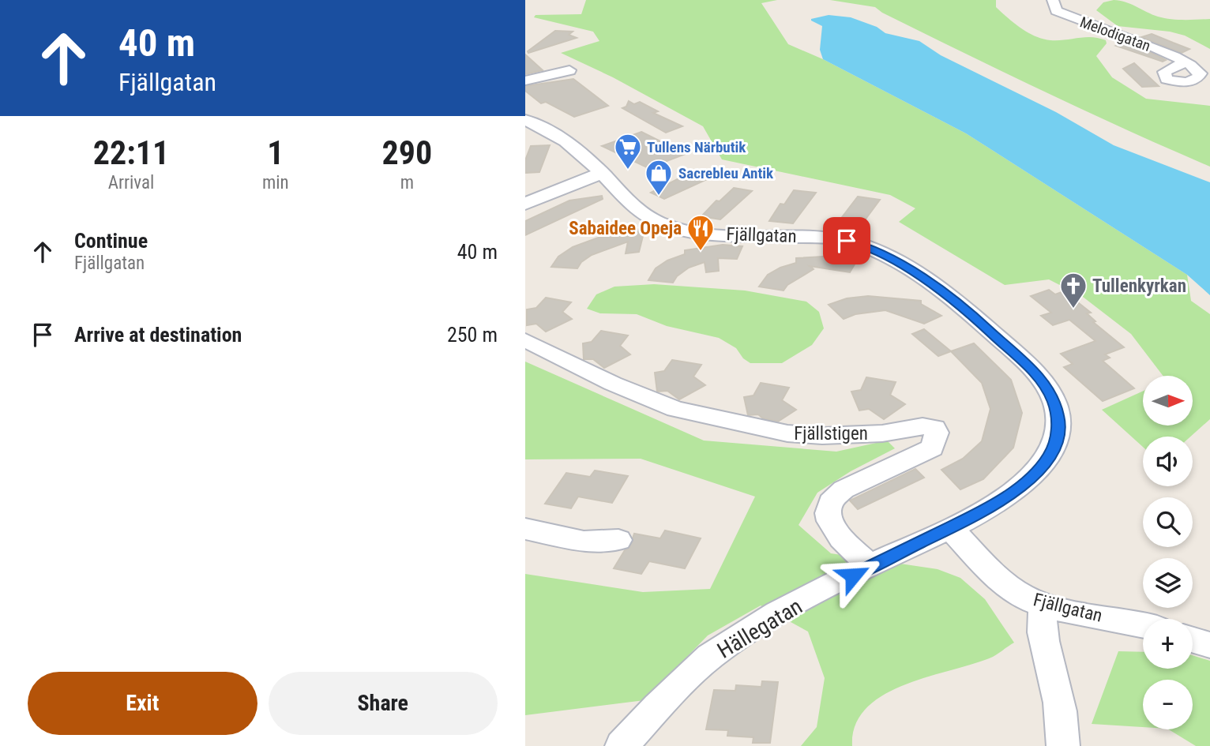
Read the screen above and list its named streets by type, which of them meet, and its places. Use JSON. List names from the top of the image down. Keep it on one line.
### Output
{"streets":{"street":["Melodigatan","Fjällgatan","Fjällstigen","Hällegatan"]},"crossings":[["Fjällgatan","Hällegatan"],["Fjällstigen","Hällegatan"]],"places":{"supermarket":["Tullens Närbutik"],"shop":["Sacrebleu Antik"],"restaurant":["Sabaidee Opeja"],"church":["Tullenkyrkan"]},"north":"right","page":{"turn":["40 m","Fjällgatan"],"eta":["22:11","Arrival","1","min","290","m"],"list":[{"name":"Continue","note":"Fjällgatan","value":"40 m"},{"name":"Arrive at destination","value":"250 m"}],"map_buttons":["+","−"],"buttons":["Exit","Share"]}}
